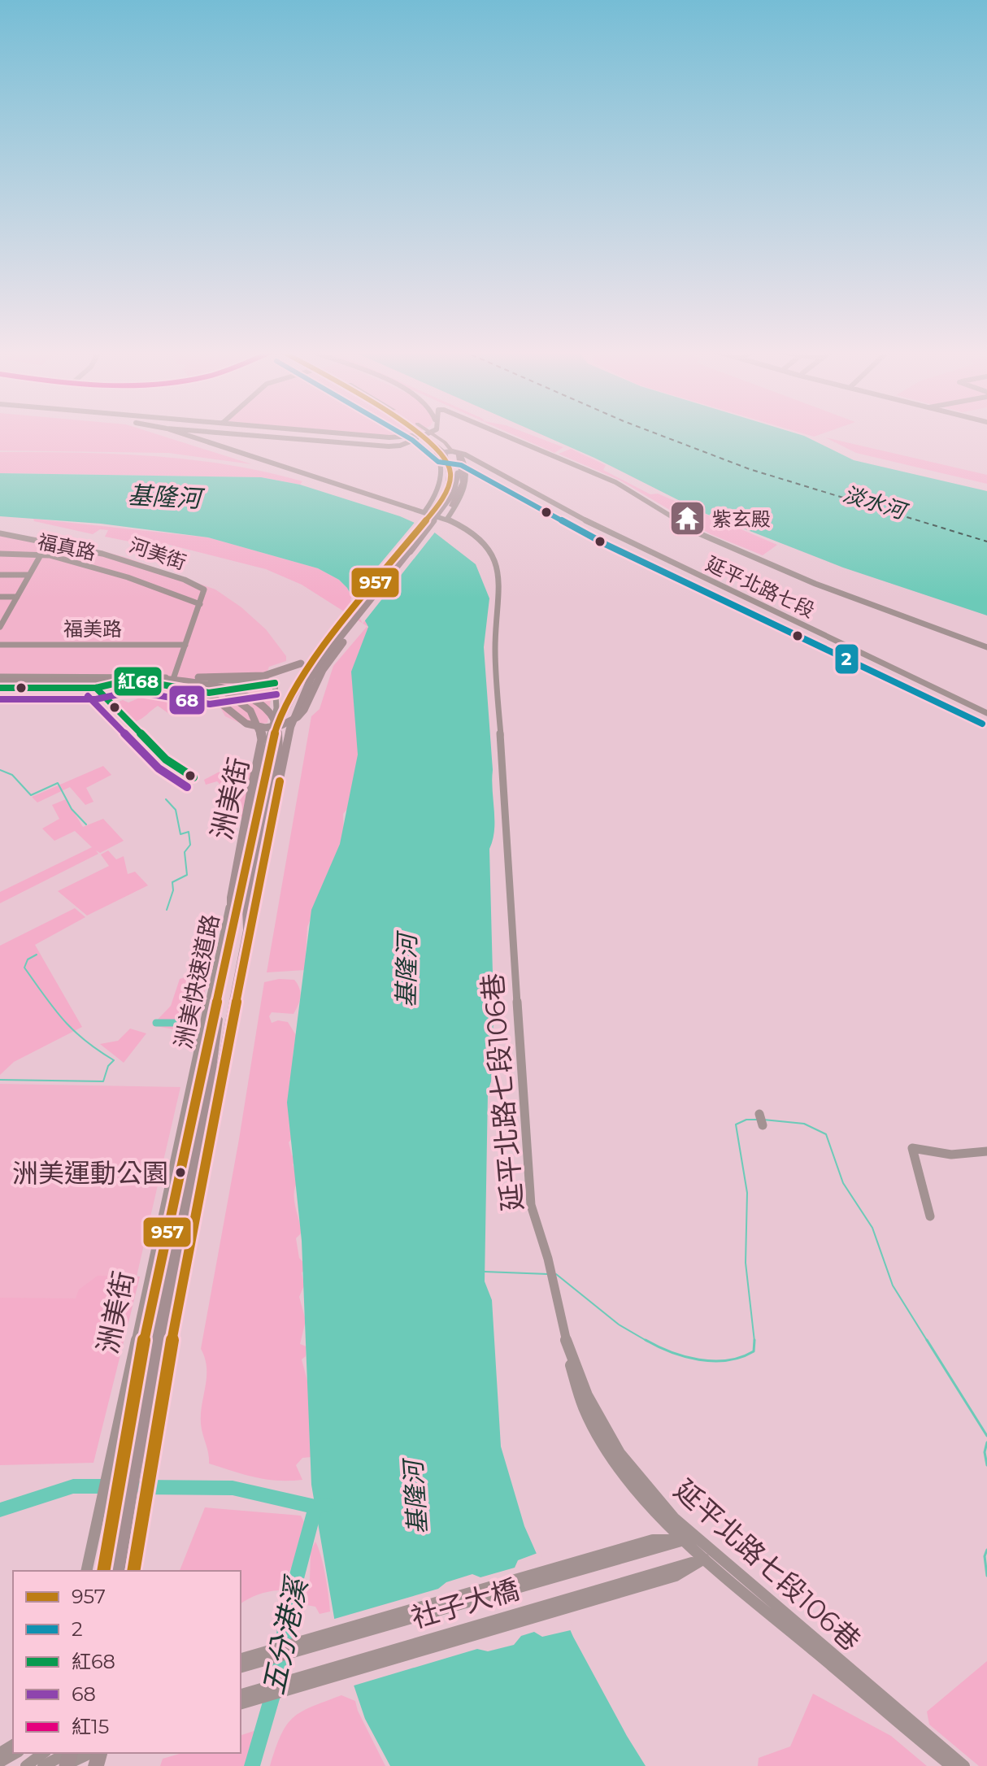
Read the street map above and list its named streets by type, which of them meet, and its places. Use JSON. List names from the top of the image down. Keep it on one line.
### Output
{"streets":{"highway":["洲美快速道路"],"main road":["延平北路七段"],"street":["福真路","河美街","福美路","洲美街","延平北路七段106巷","社子大橋"]},"crossings":[["福真路","河美街"]],"water":["基隆河","淡水河","五分港溪"],"places":{"temple":["紫玄殿"],"other":["洲美運動公園"]},"lines":["transit line 957","transit line 2","transit line 紅68","transit line 68"],"legend":["957","2","紅68","68","紅15"]}
